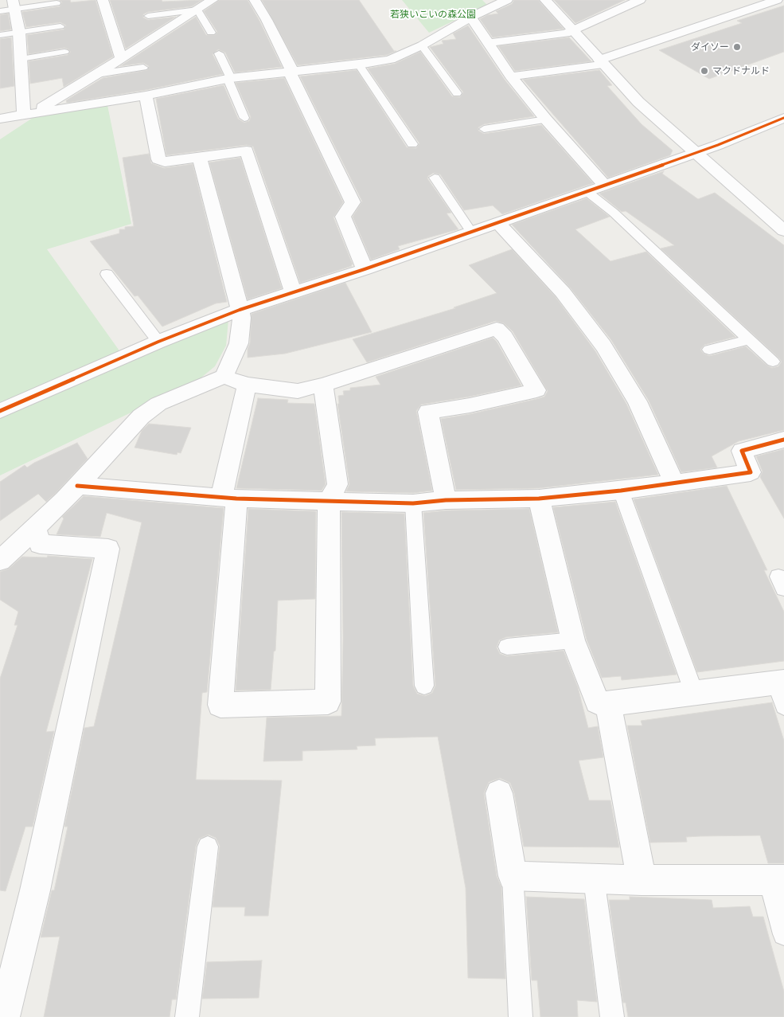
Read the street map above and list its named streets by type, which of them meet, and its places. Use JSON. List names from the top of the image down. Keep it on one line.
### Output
{"parks":["若狭いこいの森公園"],"places":["ダイソー","マクドナルド"]}
